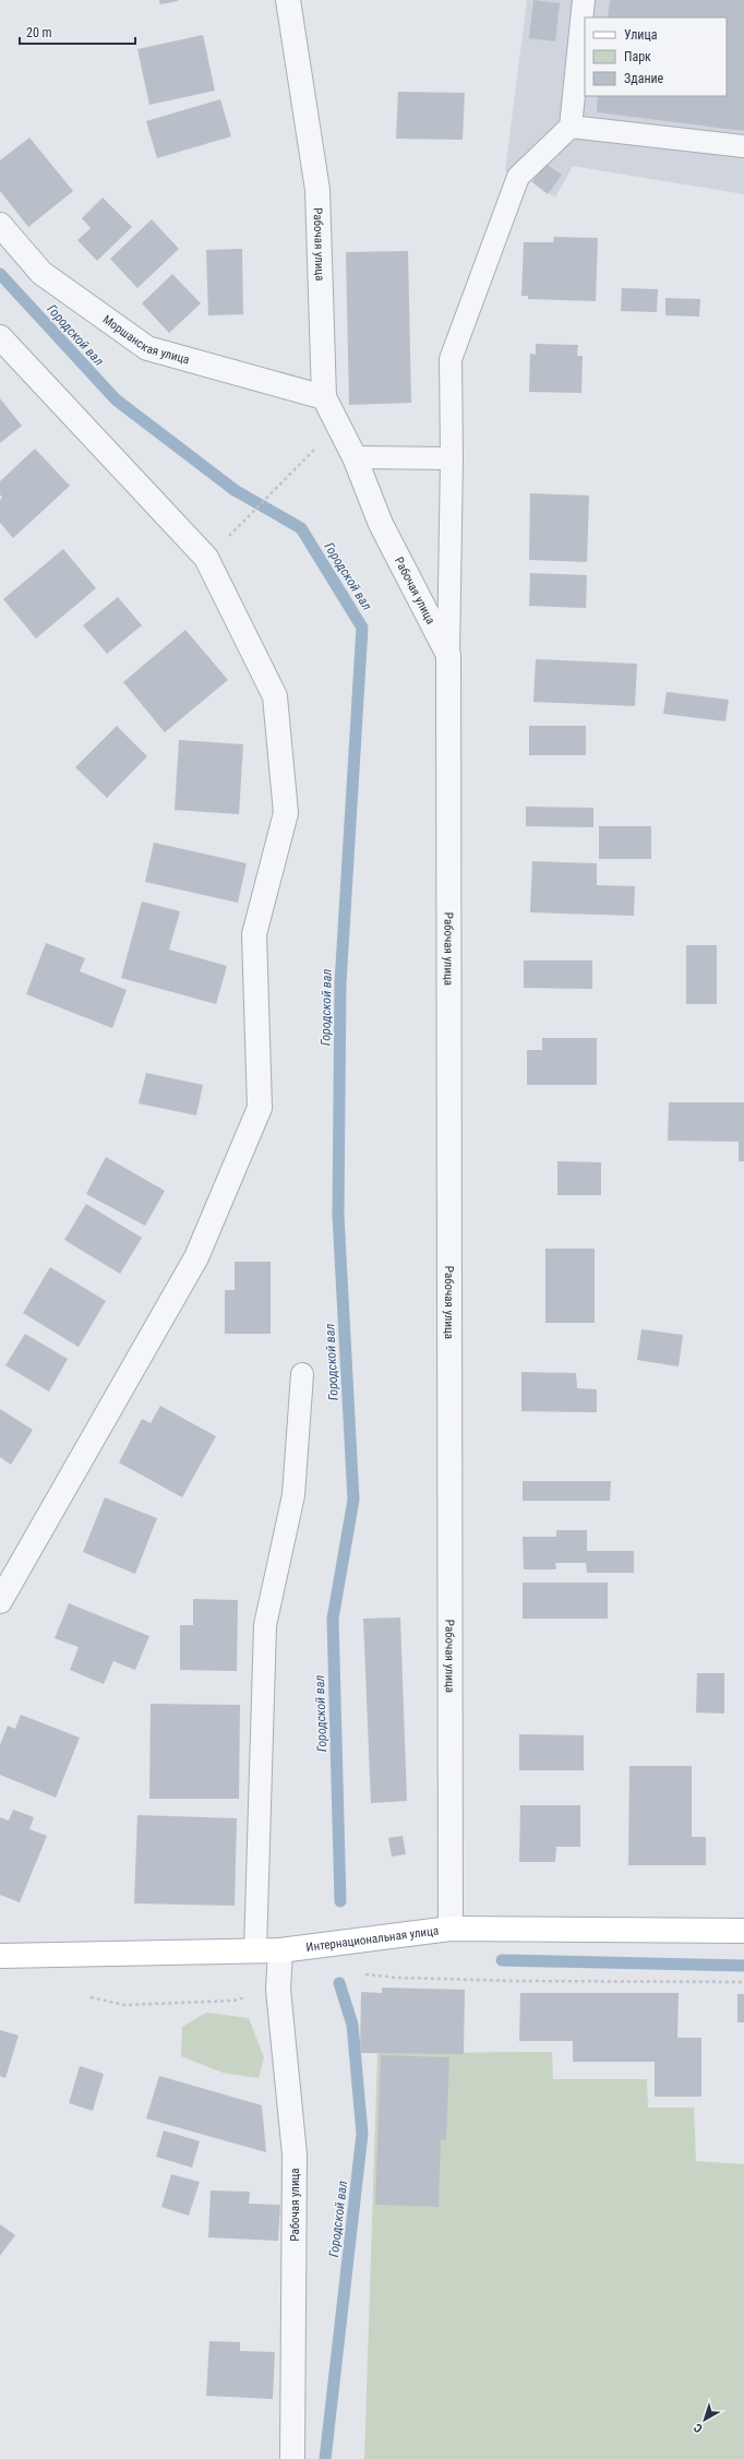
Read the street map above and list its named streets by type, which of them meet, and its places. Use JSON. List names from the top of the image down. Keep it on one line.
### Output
{"streets":{"street":["Рабочая улица","Моршанская улица","Интернациональная улица"]},"crossings":[["Рабочая улица","Моршанская улица"],["Рабочая улица","Интернациональная улица"]],"water":["Городской вал"],"legend":["Улица","Парк","Здание"],"scale_bar":"20 m","north":"bottom left"}
